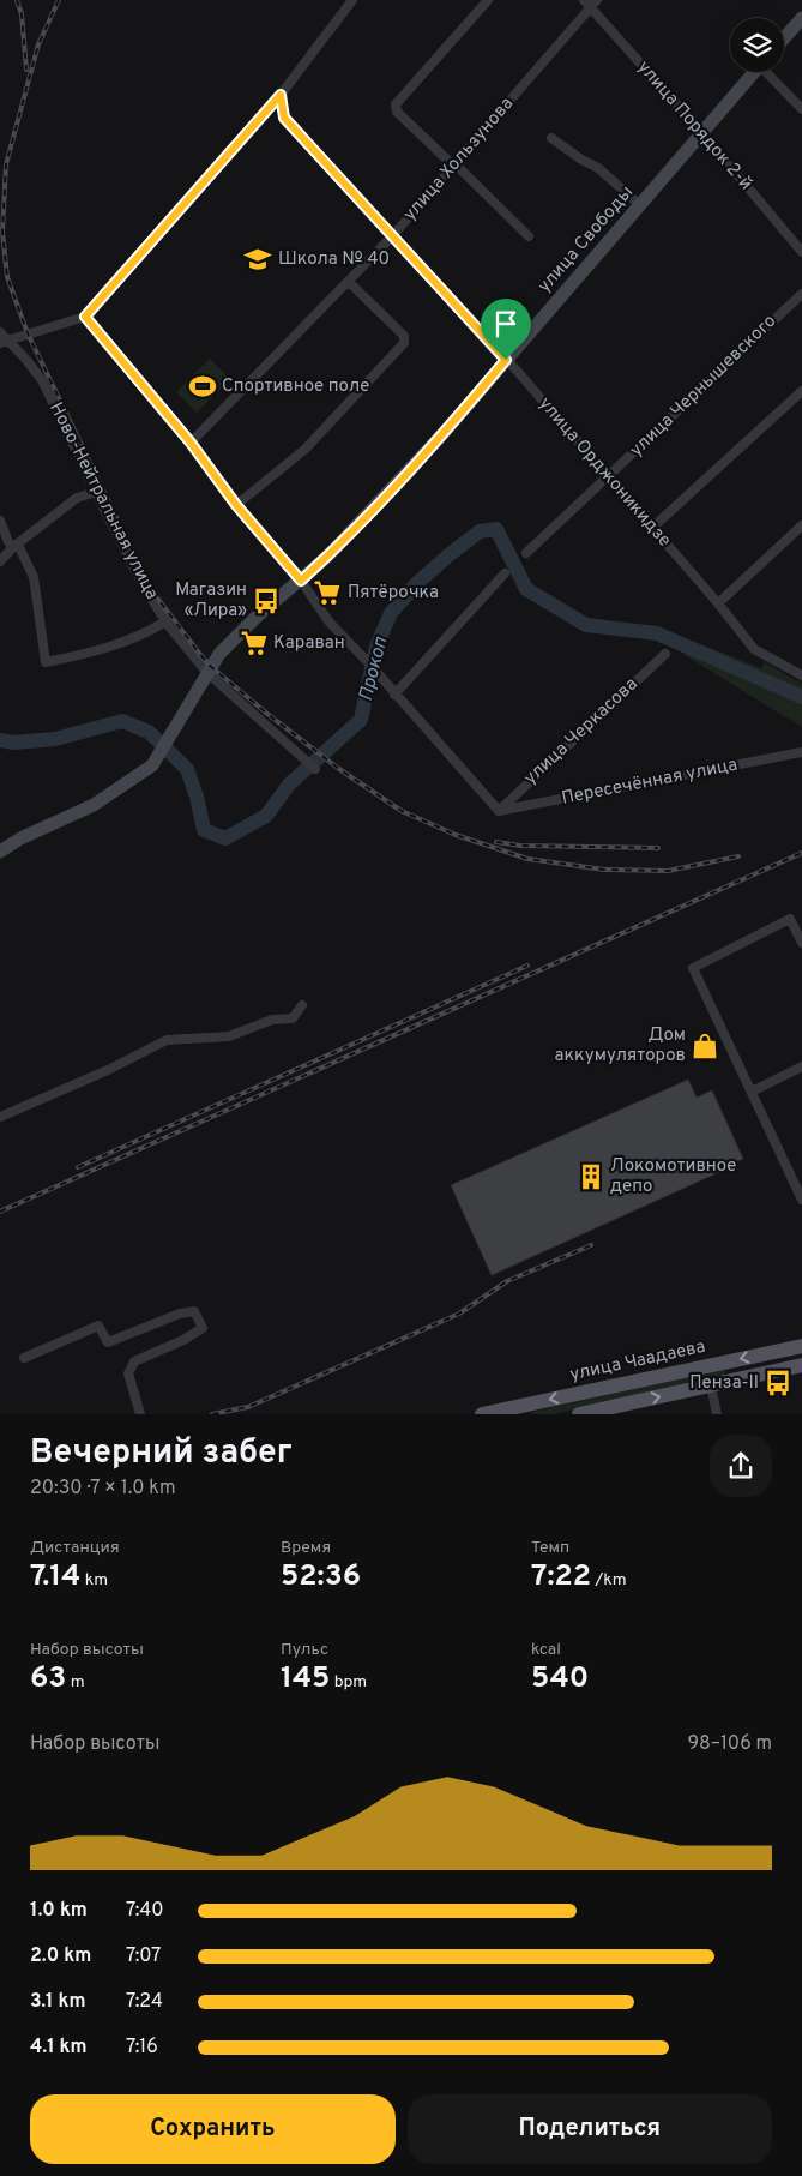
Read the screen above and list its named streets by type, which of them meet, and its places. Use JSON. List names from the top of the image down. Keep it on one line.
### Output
{"streets":{"main road":["улица Свободы","улица Чаадаева"],"street":["улица Порядок 2-й","улица Хользунова","улица Чернышевского","улица Орджоникидзе","Ново-Нейтральная улица","улица Черкасова","Пересечённая улица"]},"crossings":[["улица Порядок 2-й","улица Хользунова"],["улица Порядок 2-й","улица Свободы"],["улица Хользунова","улица Орджоникидзе"],["улица Свободы","улица Орджоникидзе"],["улица Свободы","Ново-Нейтральная улица"],["улица Чернышевского","улица Орджоникидзе"],["улица Черкасова","Пересечённая улица"]],"water":["Прокоп"],"places":{"school or university":["Школа № 40"],"sports":["Спортивное поле"],"supermarket":["Пятёрочка","Караван"],"bus stop":["Магазин «Лира»","Пенза-II"],"shop":["Дом аккумуляторов"],"building":["Локомотивное депо"]},"page":{"heading":["Вечерний забег","20:30 · 7 × 1.0 km"],"stats":[["Дистанция","7.14 km"],["Время","52:36"],["Темп","7:22 /km"],["Набор высоты","63 m"],["Пульс","145 bpm"],["kcal","540"]],"chart":["Набор высоты","98–106 m"],"list":[{"name":"1.0 km","note":"7:40"},{"name":"2.0 km","note":"7:07"},{"name":"3.1 km","note":"7:24"},{"name":"4.1 km","note":"7:16"}],"buttons":["Сохранить","Поделиться"]}}
